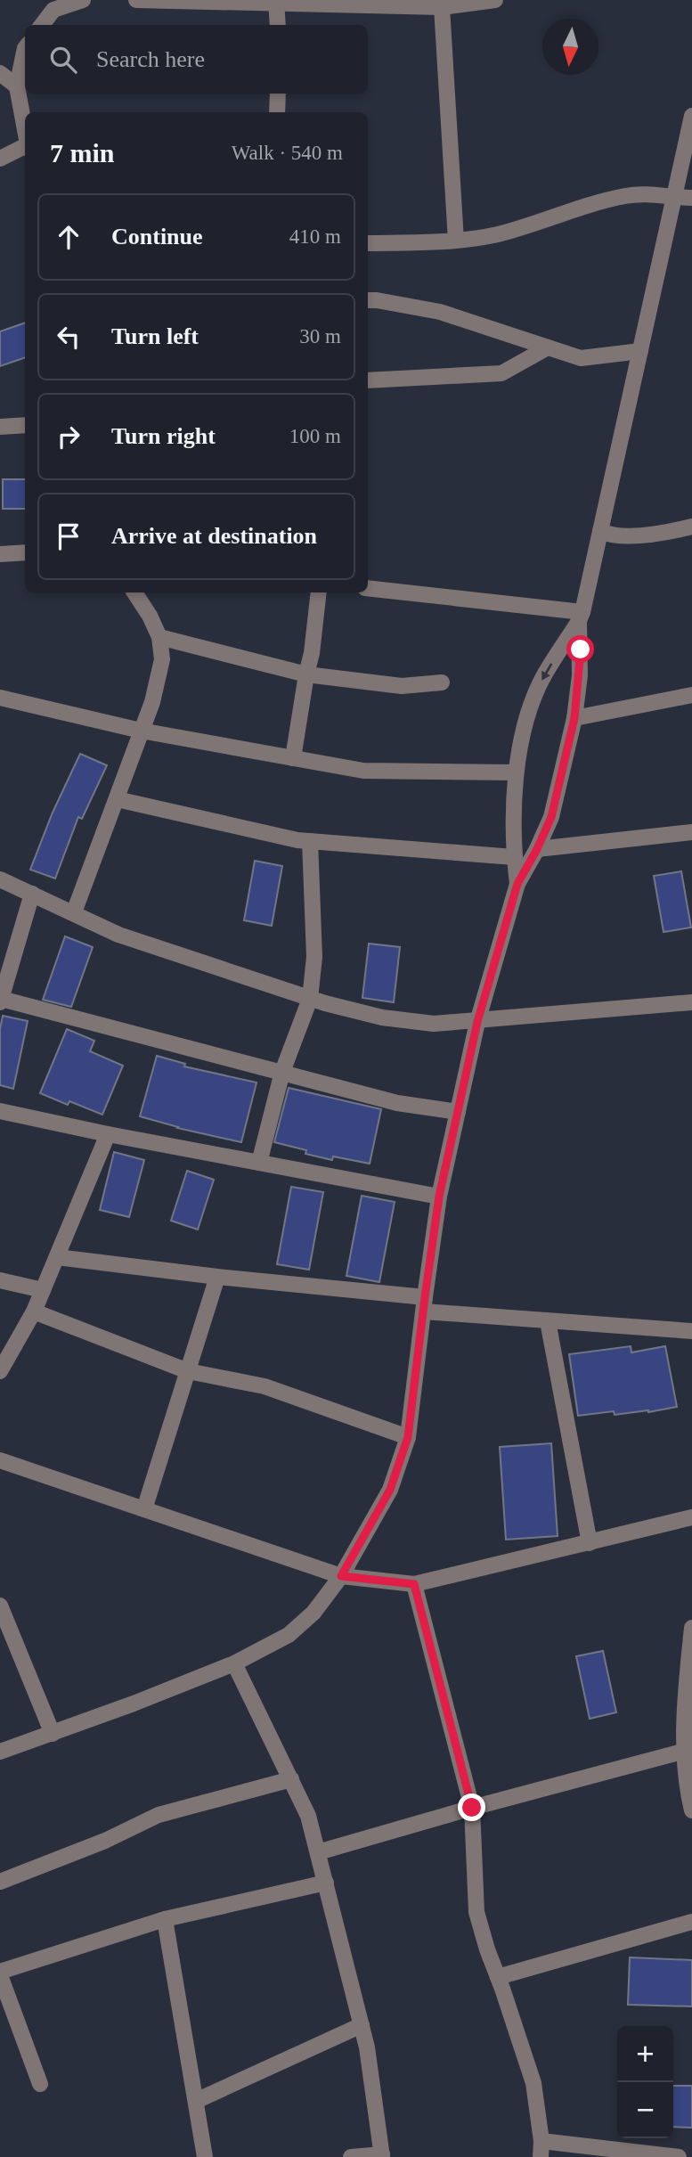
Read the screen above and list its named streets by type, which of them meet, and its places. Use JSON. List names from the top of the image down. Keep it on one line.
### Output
{"north":"bottom","page":{"search":"Search here","heading":["7 min","Walk · 540 m"],"list":[["Continue","410 m"],["Turn left","30 m"],["Turn right","100 m"],"Arrive at destination"],"map_buttons":["+","−"]}}
